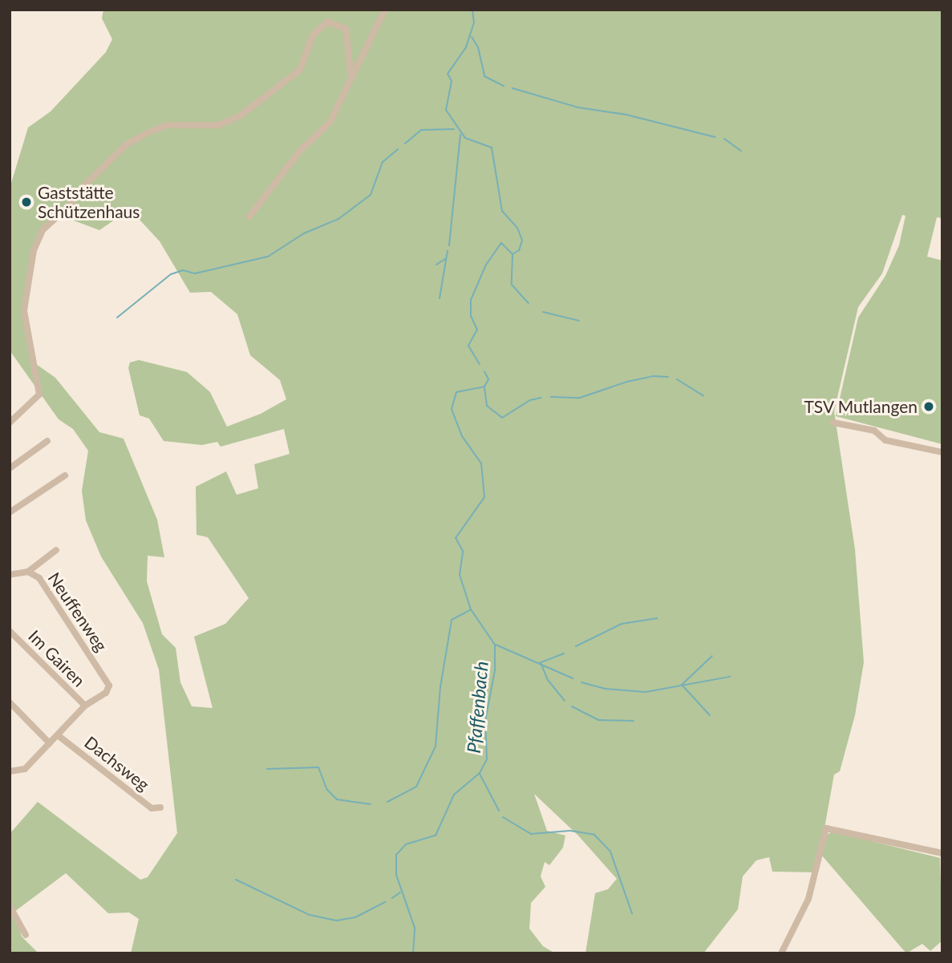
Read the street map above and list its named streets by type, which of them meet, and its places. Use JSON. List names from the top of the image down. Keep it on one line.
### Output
{"streets":{"street":["Neuffenweg","Im Gairen","Dachsweg"]},"crossings":[["Neuffenweg","Im Gairen"]],"water":["Pfaffenbach"],"places":["Gaststätte Schützenhaus","TSV Mutlangen"]}
